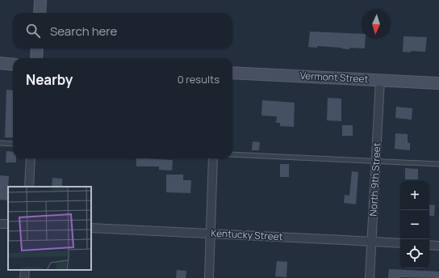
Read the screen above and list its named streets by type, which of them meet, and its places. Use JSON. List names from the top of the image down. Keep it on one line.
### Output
{"streets":{"street":["Vermont Street","North 9th Street","Kentucky Street"]},"crossings":[["Vermont Street","North 9th Street"],["North 9th Street","Kentucky Street"]],"north":"bottom","page":{"search":"Search here","heading":["Nearby","0 results"],"map_buttons":["+","−"]}}
